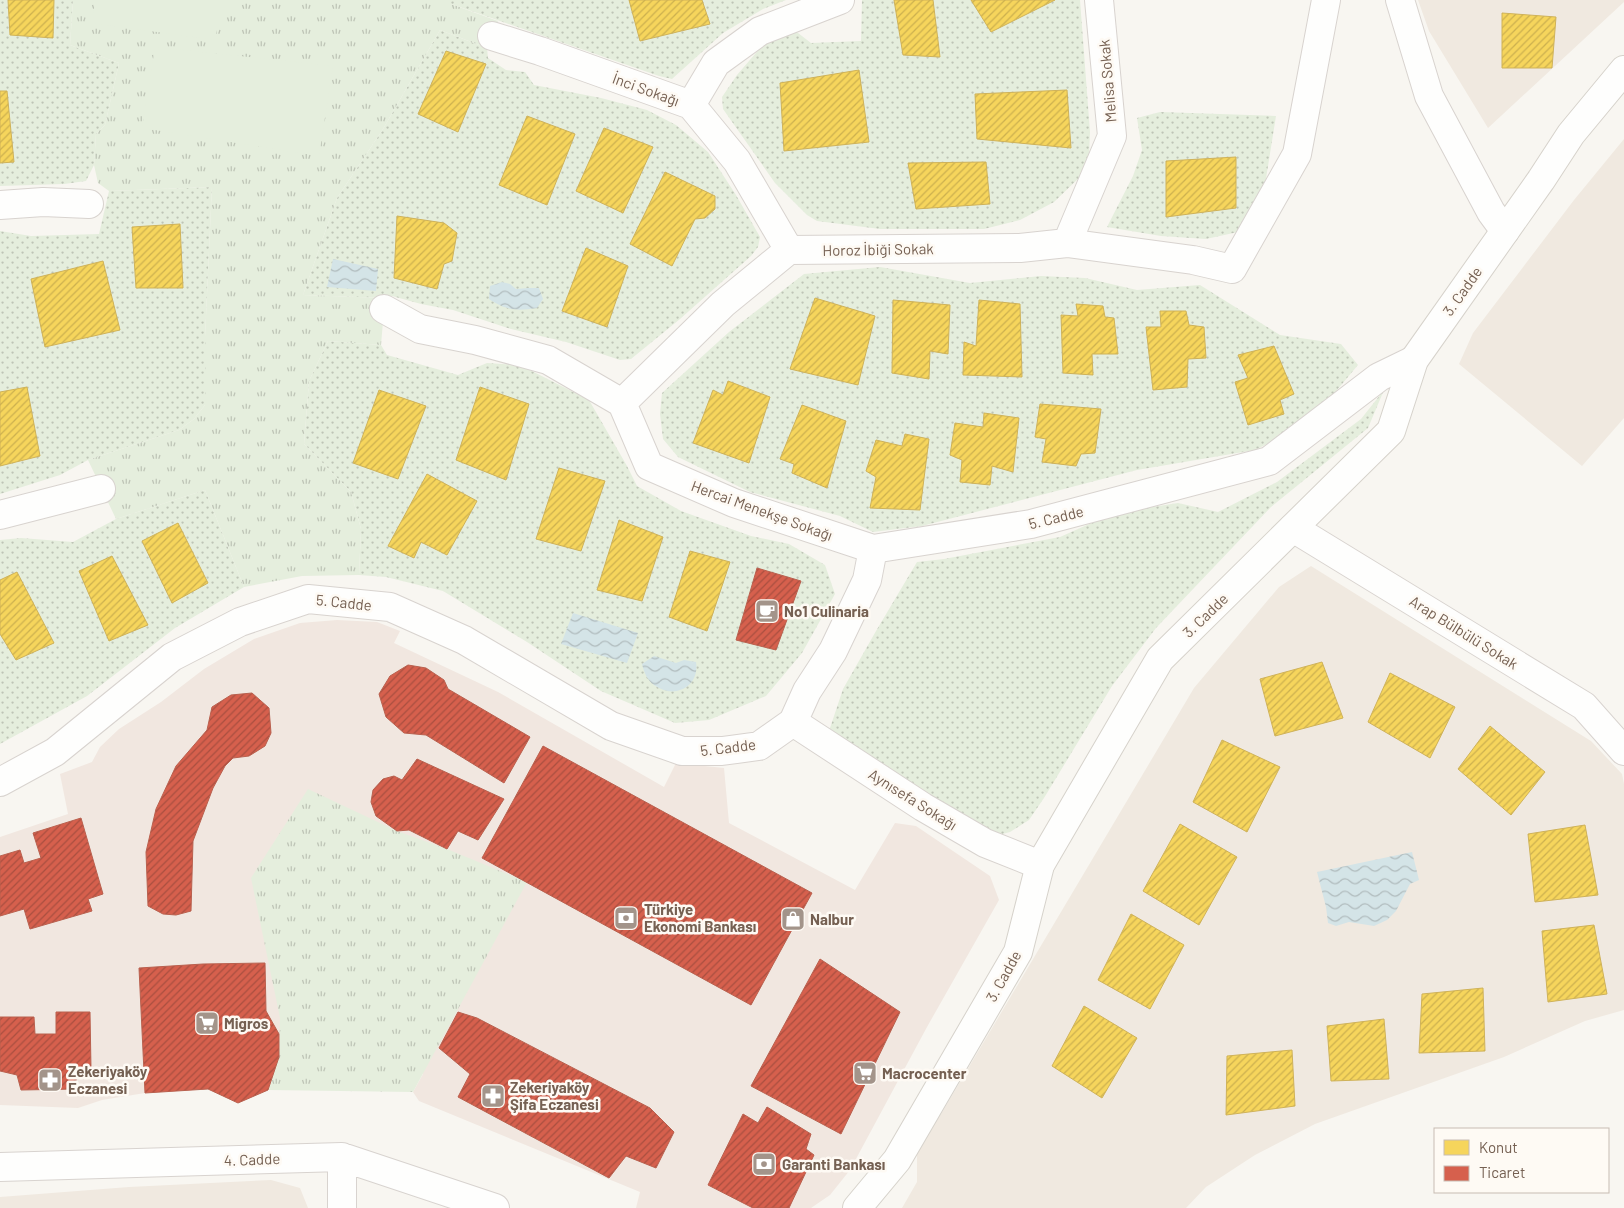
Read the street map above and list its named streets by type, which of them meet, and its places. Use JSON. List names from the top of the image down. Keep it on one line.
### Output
{"streets":{"street":["Melisa Sokak","İnci Sokağı","Horoz İbiği Sokak","3. Cadde","Hercai Menekşe Sokağı","5. Cadde","Arap Bülbülü Sokak","Aynısefa Sokağı","4. Cadde"]},"crossings":[["Melisa Sokak","Horoz İbiği Sokak"],["İnci Sokağı","Horoz İbiği Sokak"],["3. Cadde","5. Cadde"],["3. Cadde","Arap Bülbülü Sokak"],["3. Cadde","Aynısefa Sokağı"],["Hercai Menekşe Sokağı","5. Cadde"],["5. Cadde","Aynısefa Sokağı"]],"places":{"cafe":["No1 Culinaria"],"bank":["Türkiye Ekonomi Bankası","Garanti Bankası"],"shop":["Nalbur"],"supermarket":["Migros","Macrocenter"],"pharmacy":["Zekeriyaköy Eczanesi","Zekeriyaköy Şifa Eczanesi"]},"legend":["Konut","Ticaret"]}
